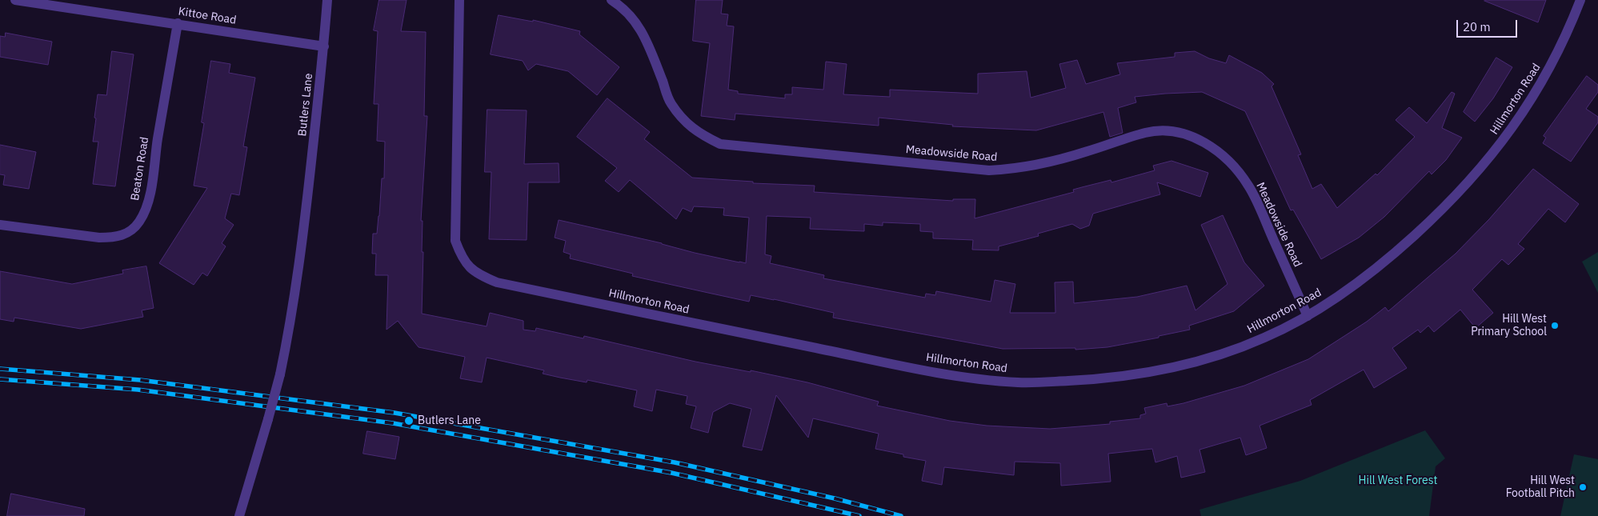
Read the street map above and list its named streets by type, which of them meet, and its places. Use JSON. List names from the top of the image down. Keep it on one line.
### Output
{"streets":{"street":["Kittoe Road","Hillmorton Road","Butlers Lane","Meadowside Road","Beaton Road"]},"crossings":[["Kittoe Road","Butlers Lane"],["Kittoe Road","Beaton Road"],["Hillmorton Road","Meadowside Road"]],"parks":["Hill West Forest"],"places":["Hill West Primary School","Butlers Lane","Hill West Football Pitch"],"scale_bar":"20 m"}
